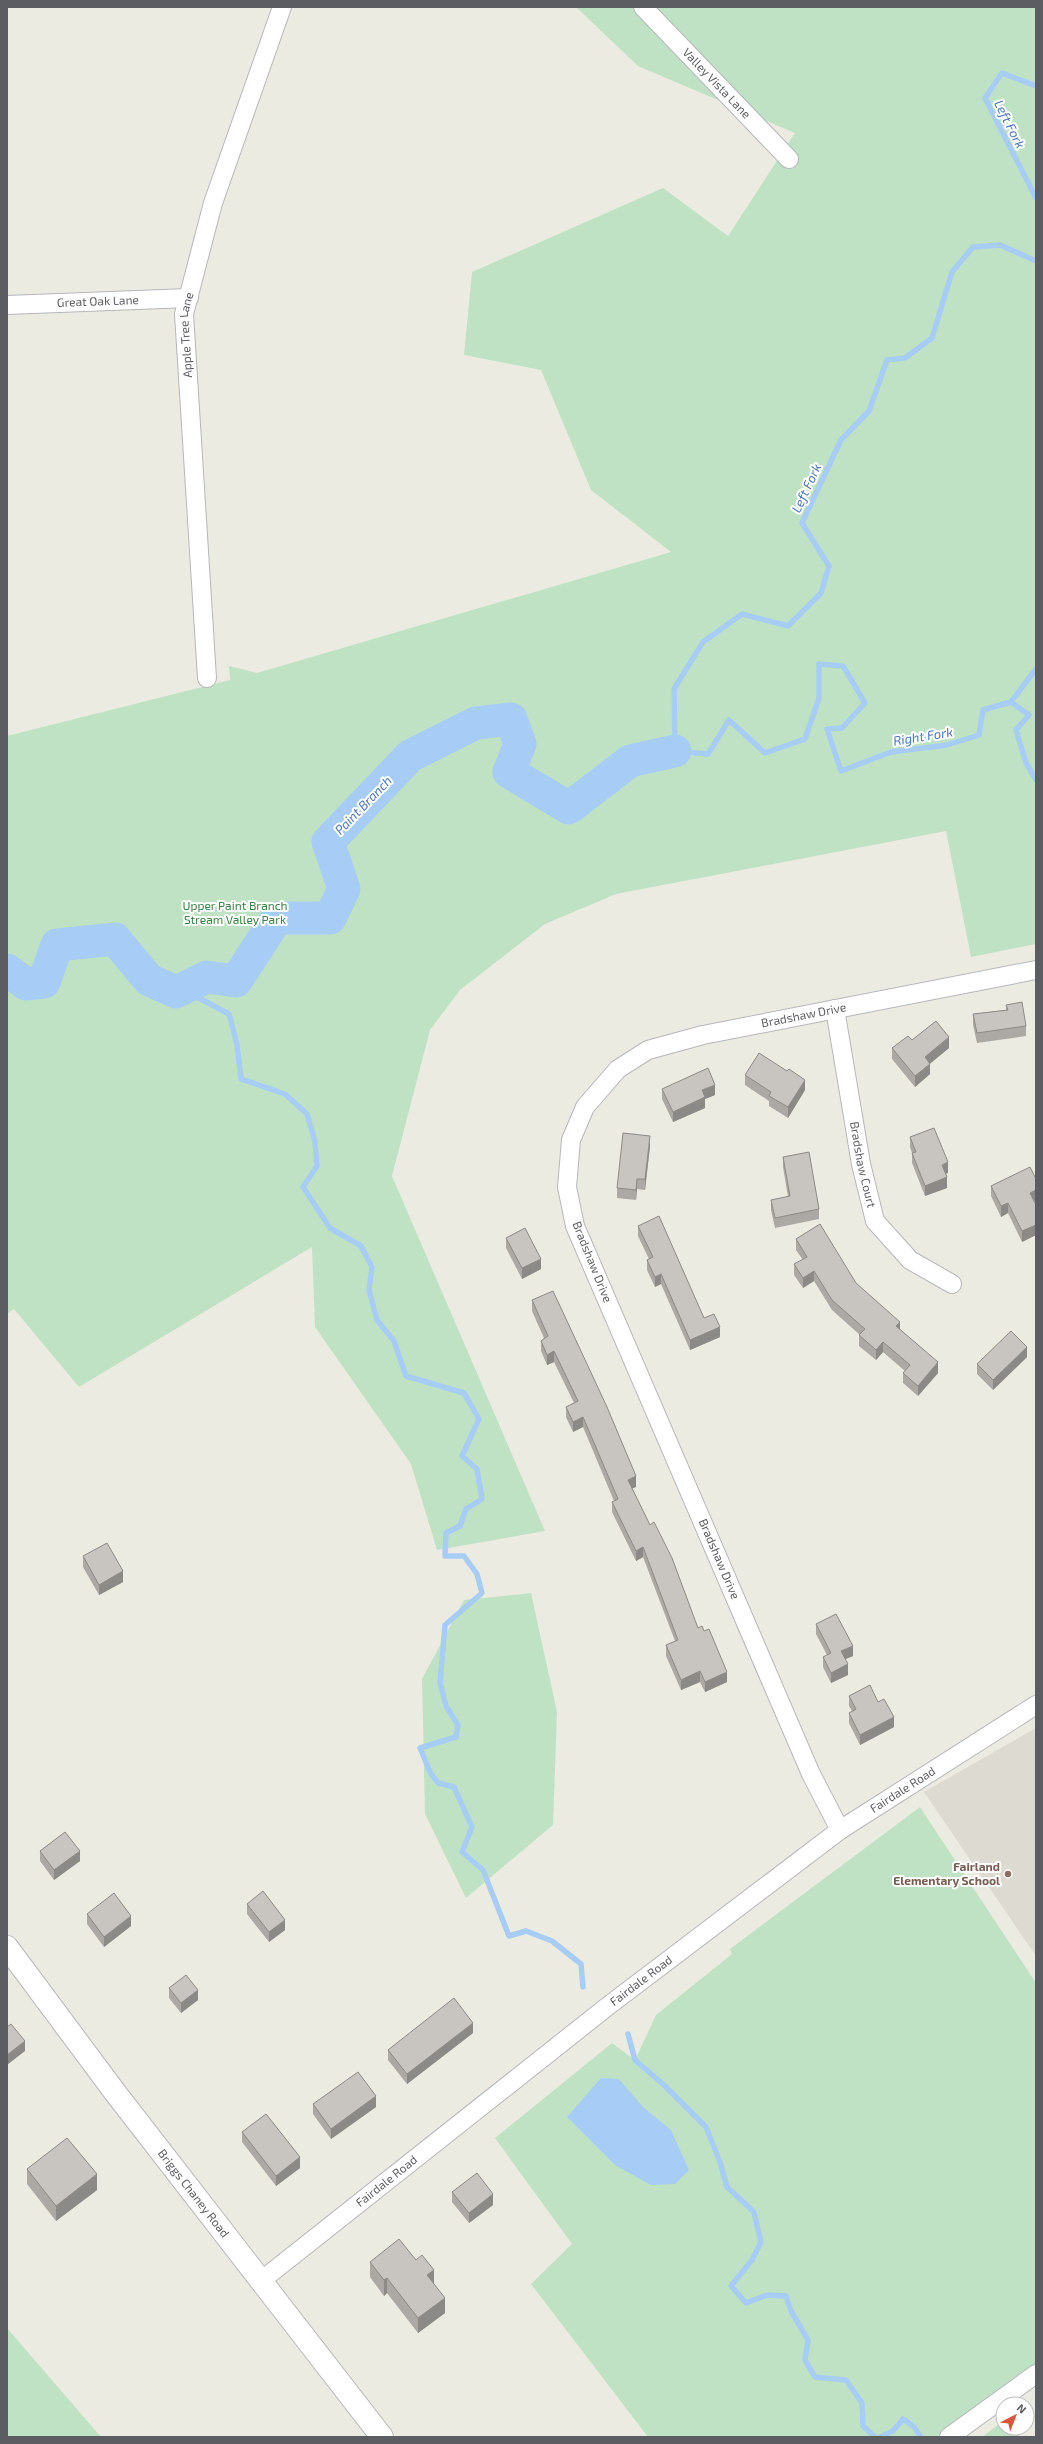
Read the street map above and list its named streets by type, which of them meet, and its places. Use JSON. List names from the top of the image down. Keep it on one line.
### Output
{"streets":{"main road":["Briggs Chaney Road"],"street":["Valley Vista Lane","Great Oak Lane","Apple Tree Lane","Bradshaw Drive","Bradshaw Court","Fairdale Road"]},"crossings":[["Great Oak Lane","Apple Tree Lane"],["Bradshaw Drive","Bradshaw Court"],["Bradshaw Drive","Fairdale Road"],["Fairdale Road","Briggs Chaney Road"]],"water":["Left Fork","Right Fork","Paint Branch"],"parks":["Upper Paint Branch Stream Valley Park"],"places":["Fairland Elementary School"],"north":"top right"}
